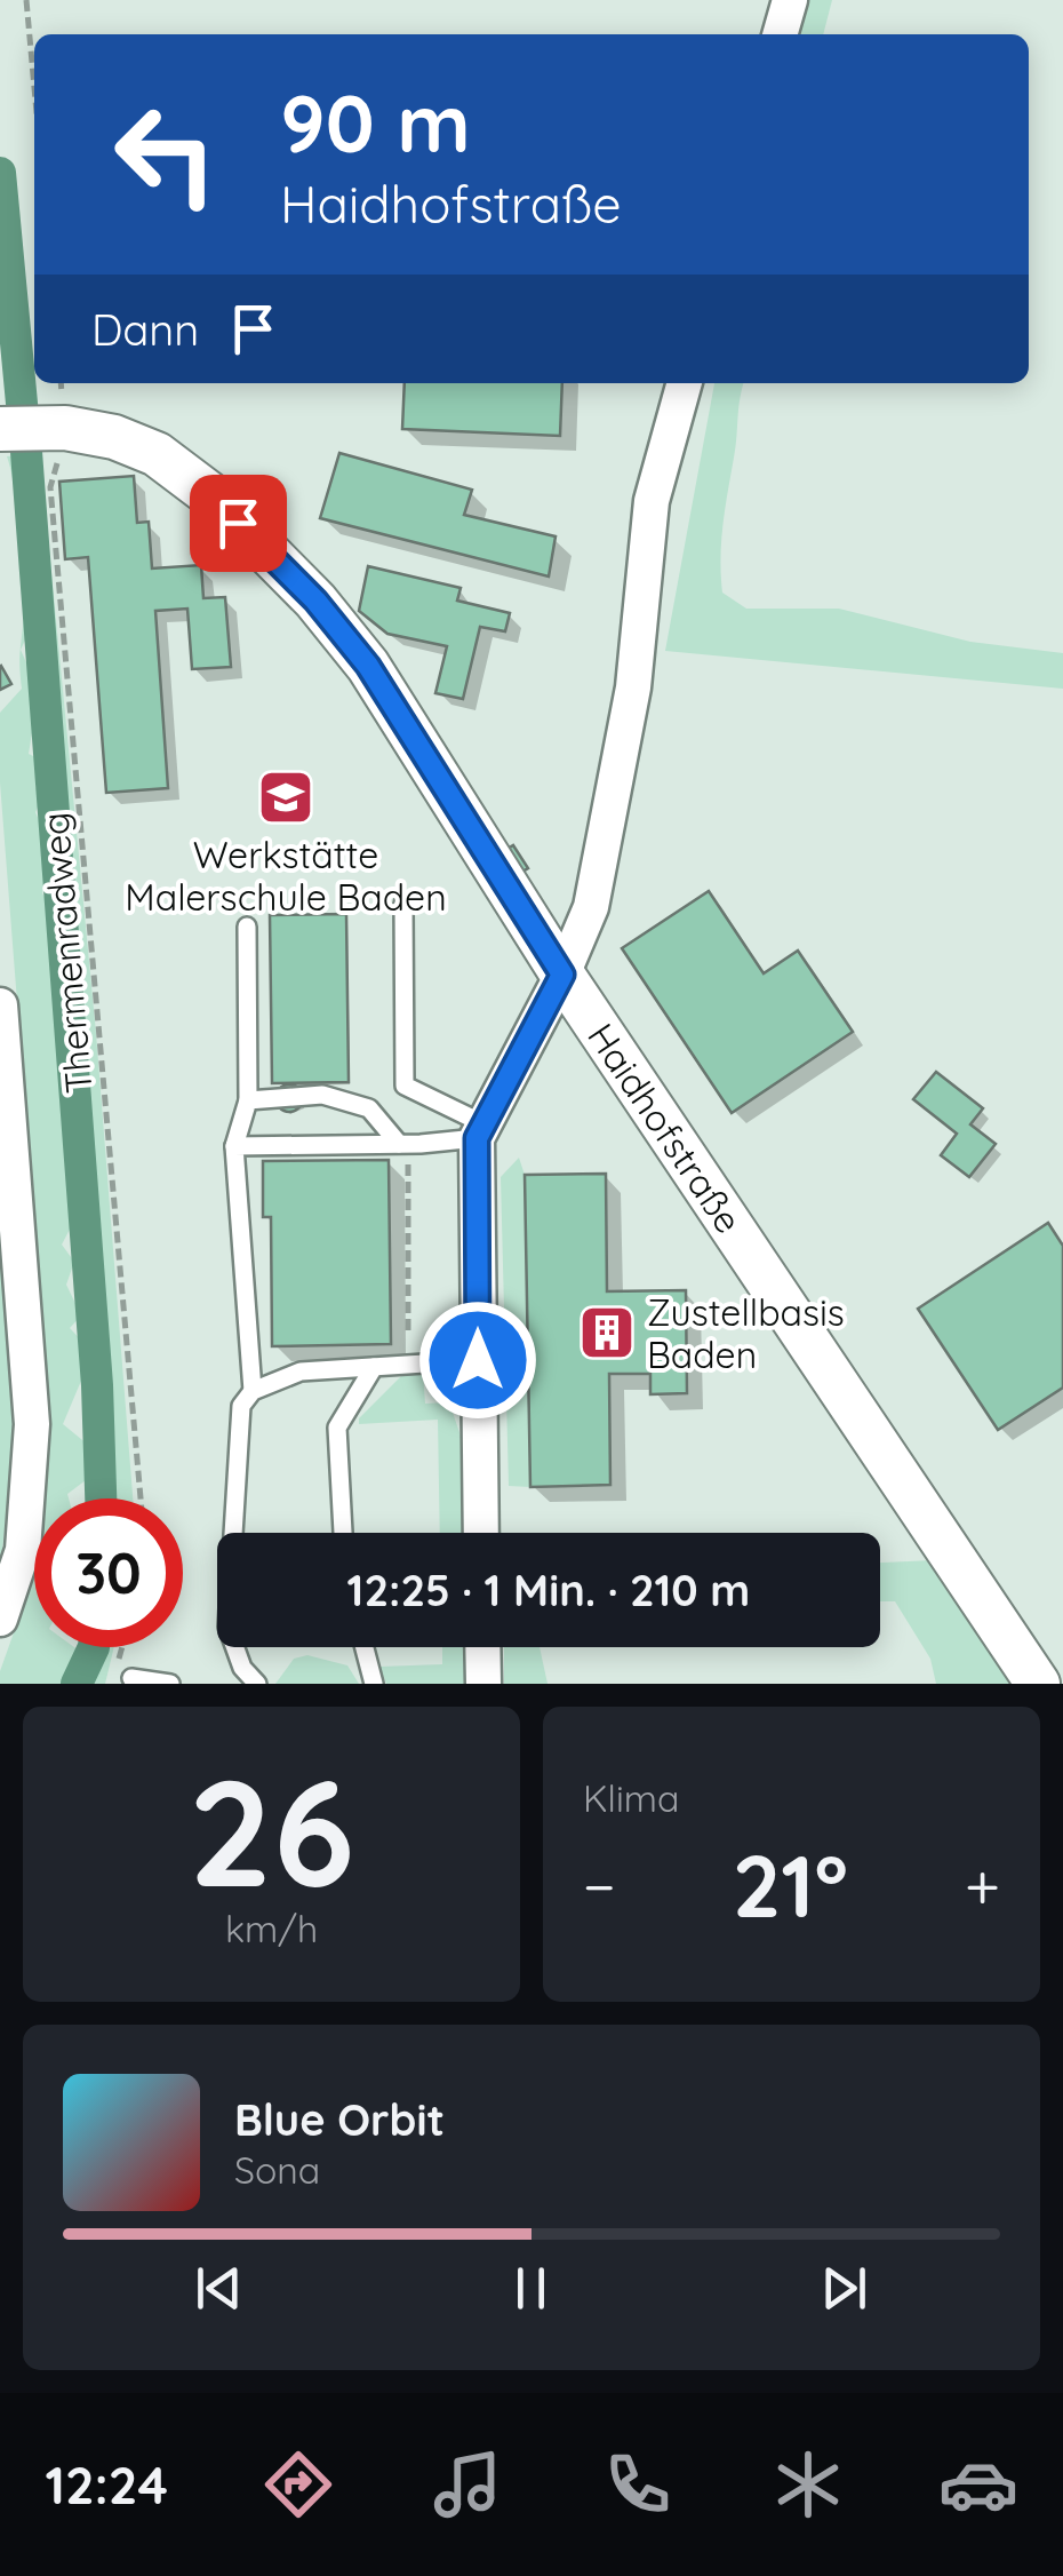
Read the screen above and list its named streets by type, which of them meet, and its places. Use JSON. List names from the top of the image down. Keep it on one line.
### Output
{"streets":{"street":["Haidhofstraße"],"path":["Thermenradweg"]},"crossings":[["Thermenradweg","Haidhofstraße"]],"places":{"school or university":["Werkstätte Malerschule Baden"],"building":["Zustellbasis Baden"]},"page":{"turn":["90 m","Haidhofstraße"],"then":"Dann","limit":"30","trip":"12:25 · 1 Min. · 210 m","tile":[["26","km/h"],"Klima"],"heat":["−","21°","+"],"song":["Blue Orbit","Sona"],"tabs":"12:24"}}
